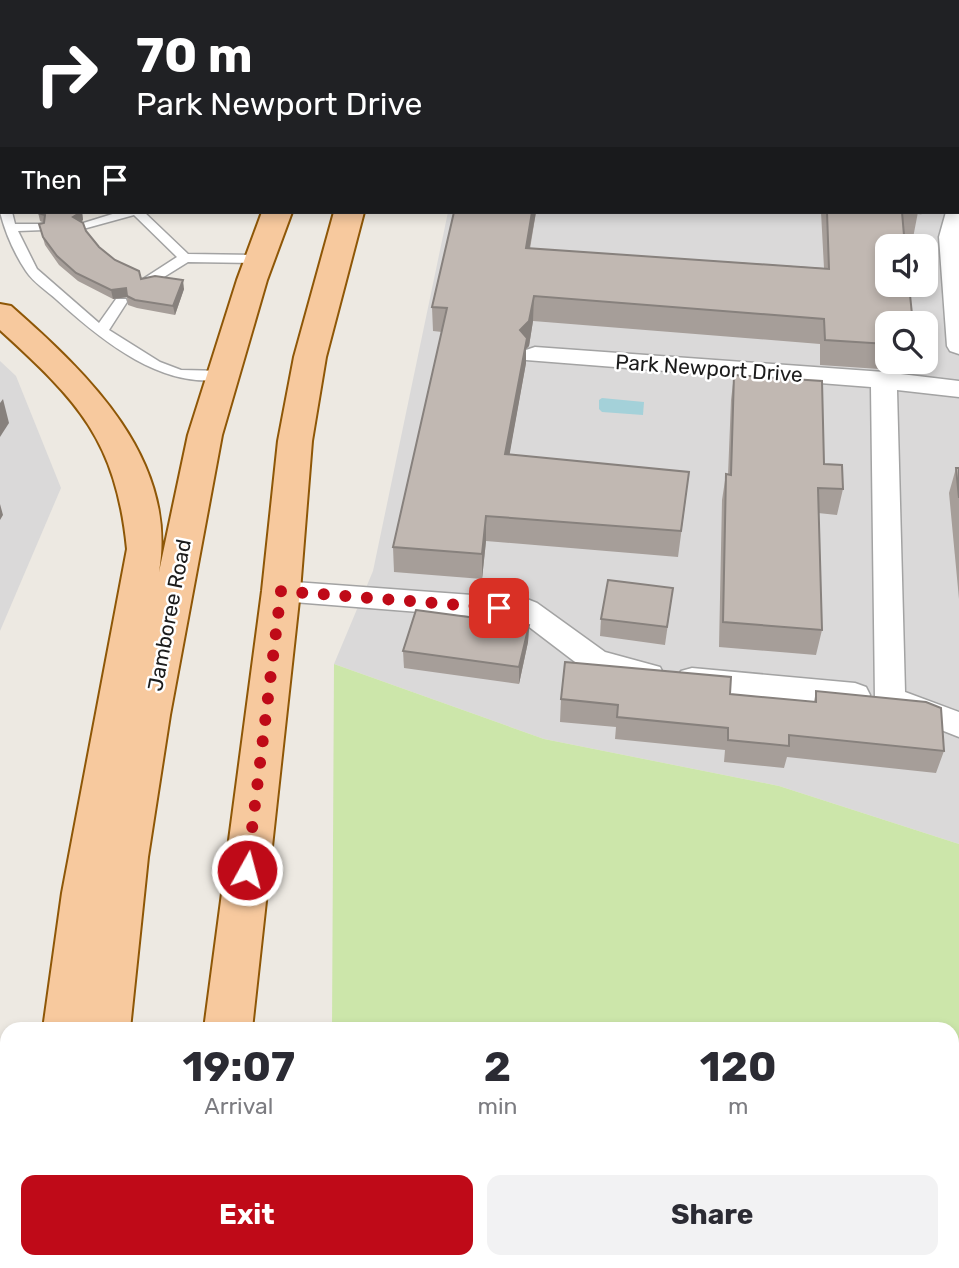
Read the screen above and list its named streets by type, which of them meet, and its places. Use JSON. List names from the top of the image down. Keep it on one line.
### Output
{"streets":{"main road":["Jamboree Road"],"street":["Park Newport Drive"]},"page":{"turn":["70 m","Park Newport Drive"],"then":"Then","eta":["19:07","Arrival","2","min","120","m"],"buttons":["Exit","Share"]}}
